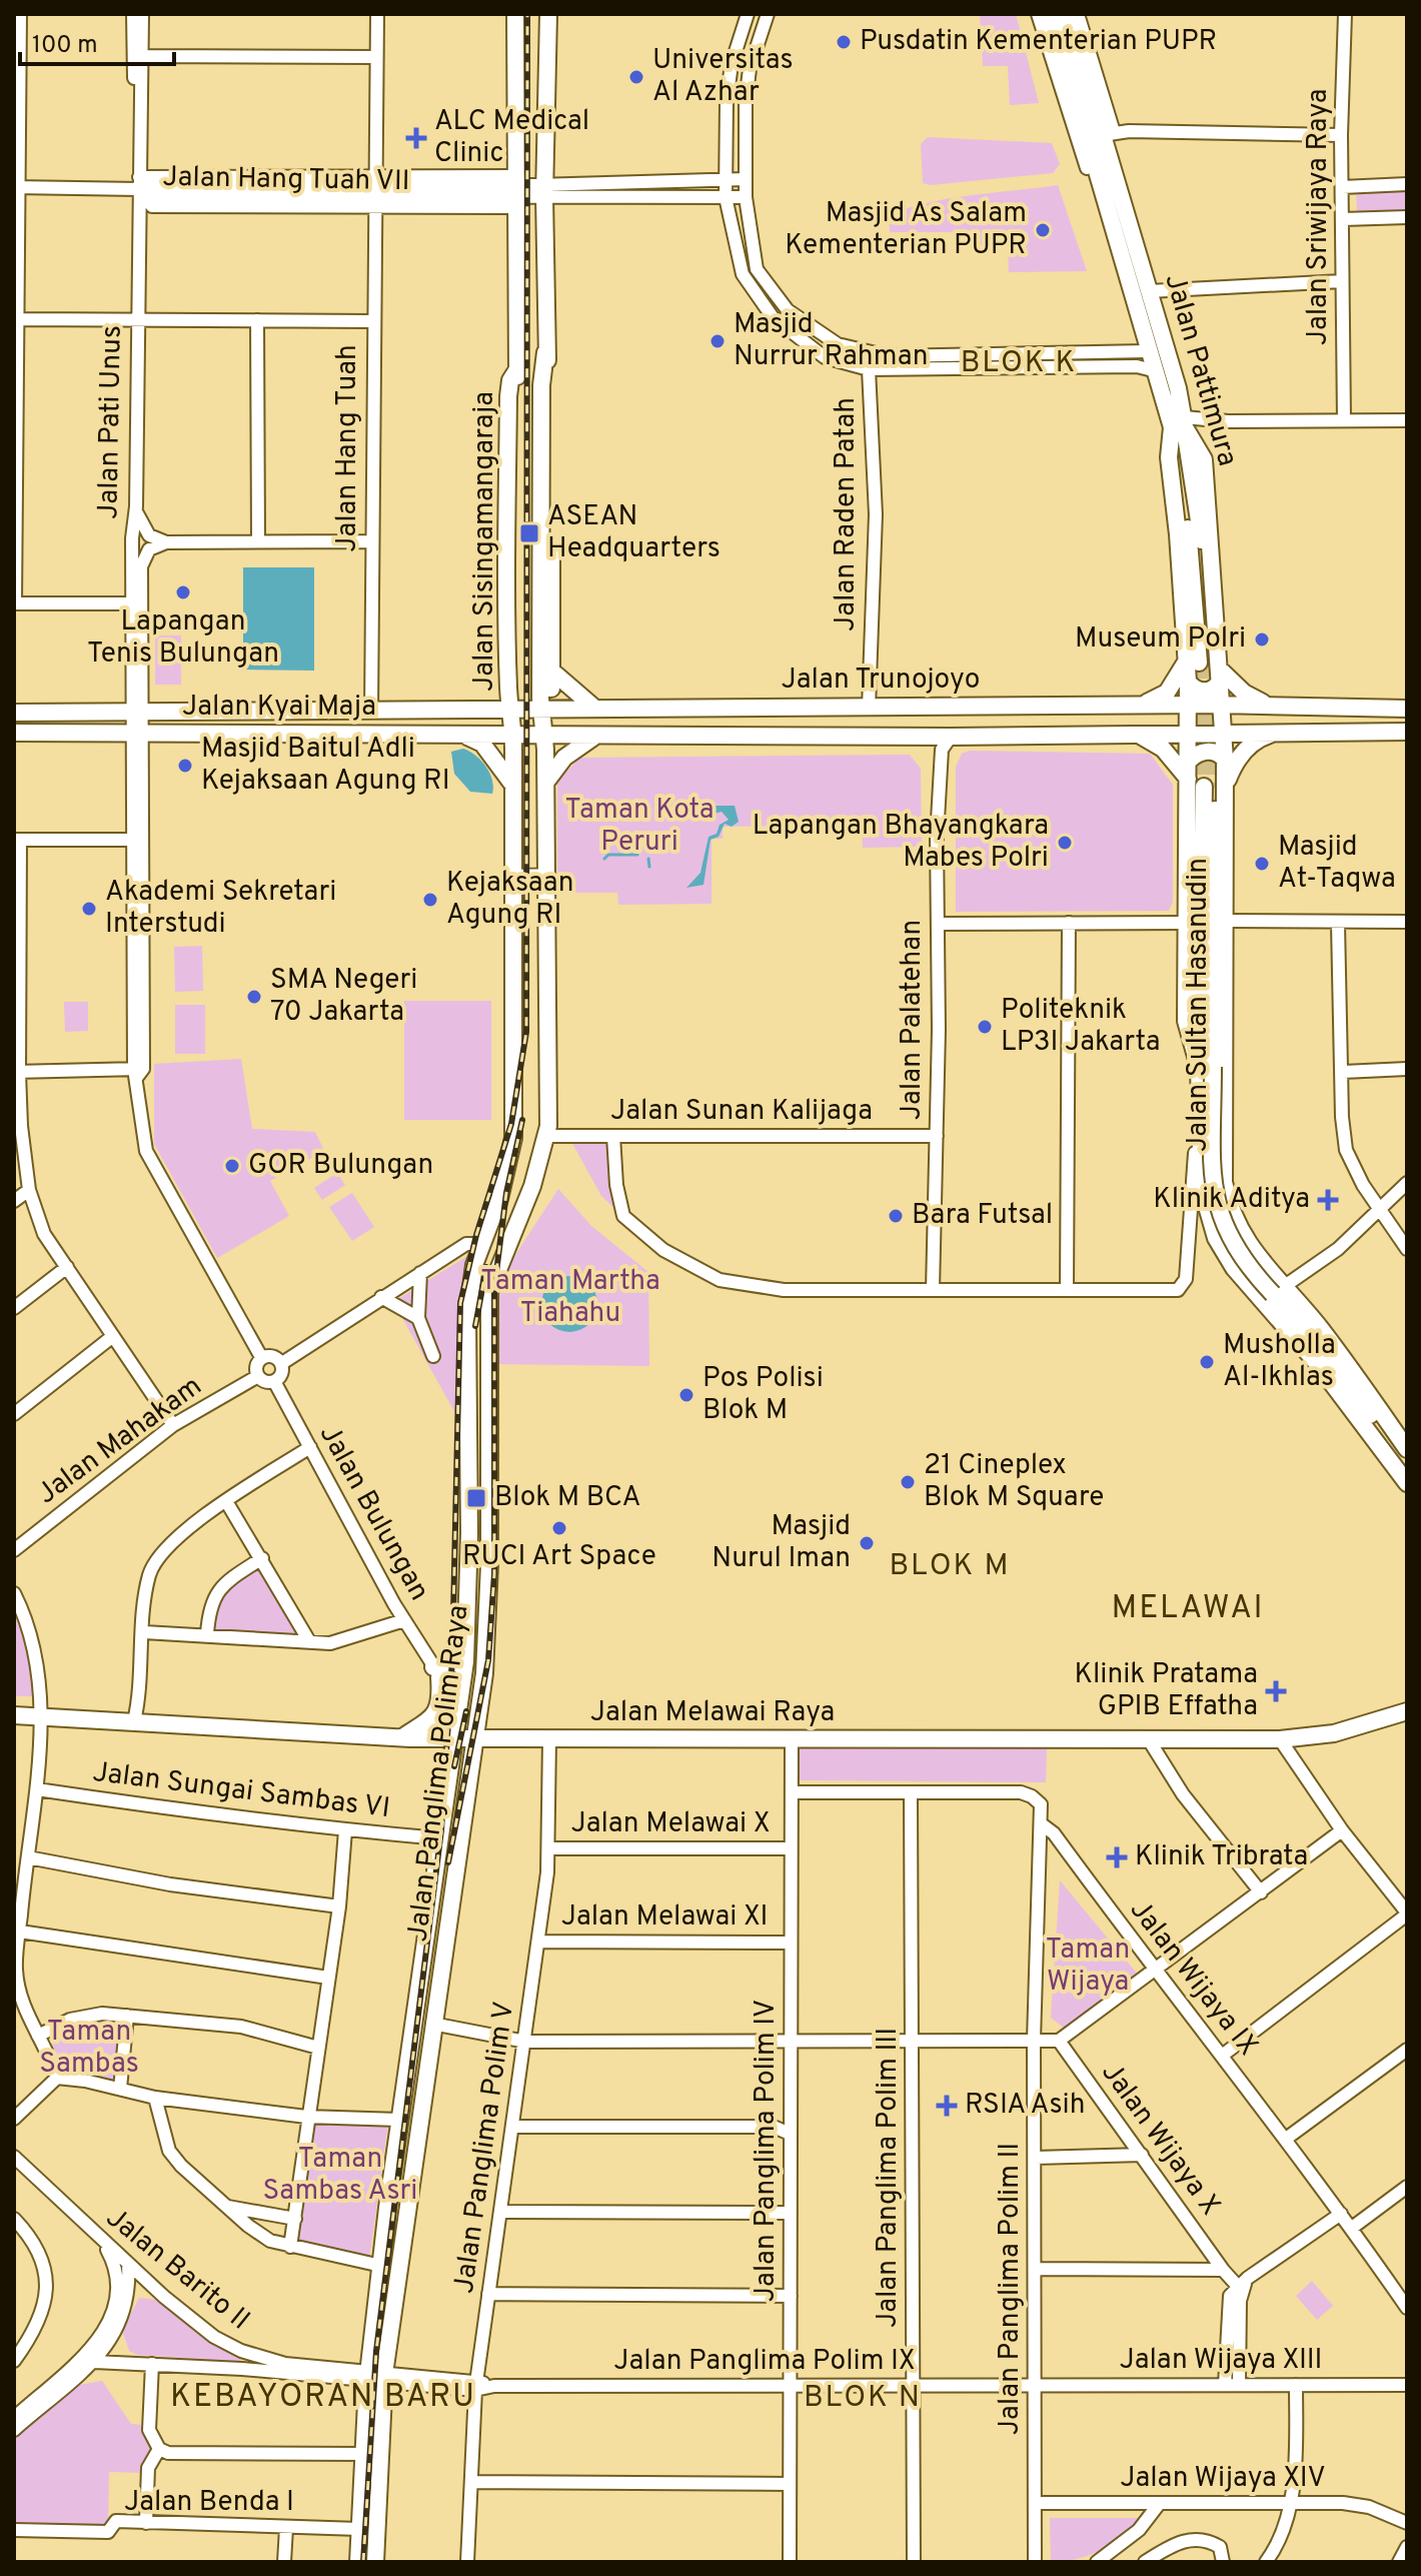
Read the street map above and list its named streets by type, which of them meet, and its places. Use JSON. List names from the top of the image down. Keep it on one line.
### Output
{"streets":{"main road":["Jalan Pattimura","Jalan Sisingamangaraja","Jalan Trunojoyo","Jalan Kyai Maja","Jalan Sultan Hasanudin","Jalan Melawai Raya","Jalan Panglima Polim Raya"],"street":["Jalan Hang Tuah VII","Jalan Sriwijaya Raya","Jalan Pati Unus","Jalan Hang Tuah","Jalan Raden Patah","Jalan Palatehan","Jalan Sunan Kalijaga","Jalan Mahakam","Jalan Bulungan","Jalan Sungai Sambas VI","Jalan Melawai X","Jalan Melawai XI","Jalan Wijaya IX","Jalan Wijaya X","Jalan Panglima Polim V","Jalan Panglima Polim IV","Jalan Panglima Polim III","Jalan Barito II","Jalan Panglima Polim II","Jalan Wijaya XIII","Jalan Panglima Polim IX","Jalan Wijaya XIV","Jalan Benda I"]},"crossings":[["Jalan Hang Tuah VII","Jalan Pati Unus"],["Jalan Hang Tuah VII","Jalan Hang Tuah"],["Jalan Hang Tuah VII","Jalan Sisingamangaraja"],["Jalan Pattimura","Jalan Raden Patah"],["Jalan Pattimura","Jalan Trunojoyo"],["Jalan Pattimura","Jalan Sultan Hasanudin"],["Jalan Pati Unus","Jalan Kyai Maja"],["Jalan Hang Tuah","Jalan Kyai Maja"],["Jalan Raden Patah","Jalan Trunojoyo"],["Jalan Sisingamangaraja","Jalan Trunojoyo"],["Jalan Sisingamangaraja","Jalan Kyai Maja"],["Jalan Sisingamangaraja","Jalan Panglima Polim Raya"],["Jalan Trunojoyo","Jalan Kyai Maja"],["Jalan Trunojoyo","Jalan Sultan Hasanudin"],["Jalan Trunojoyo","Jalan Palatehan"],["Jalan Trunojoyo","Jalan Panglima Polim Raya"],["Jalan Kyai Maja","Jalan Panglima Polim Raya"],["Jalan Palatehan","Jalan Sunan Kalijaga"],["Jalan Sunan Kalijaga","Jalan Panglima Polim Raya"],["Jalan Mahakam","Jalan Bulungan"],["Jalan Bulungan","Jalan Panglima Polim Raya"],["Jalan Melawai Raya","Jalan Panglima Polim Raya"],["Jalan Melawai Raya","Jalan Panglima Polim V"],["Jalan Melawai Raya","Jalan Panglima Polim IV"],["Jalan Panglima Polim Raya","Jalan Sungai Sambas VI"],["Jalan Panglima Polim Raya","Jalan Barito II"],["Jalan Panglima Polim Raya","Jalan Panglima Polim IX"],["Jalan Panglima Polim Raya","Jalan Benda I"],["Jalan Melawai X","Jalan Panglima Polim V"],["Jalan Melawai X","Jalan Panglima Polim IV"],["Jalan Melawai XI","Jalan Panglima Polim V"],["Jalan Melawai XI","Jalan Panglima Polim IV"],["Jalan Wijaya IX","Jalan Panglima Polim IV"],["Jalan Wijaya IX","Jalan Panglima Polim III"],["Jalan Wijaya IX","Jalan Panglima Polim II"],["Jalan Panglima Polim V","Jalan Panglima Polim IX"],["Jalan Panglima Polim IV","Jalan Panglima Polim IX"],["Jalan Panglima Polim III","Jalan Panglima Polim IX"],["Jalan Barito II","Jalan Panglima Polim IX"],["Jalan Panglima Polim II","Jalan Wijaya XIII"],["Jalan Panglima Polim II","Jalan Panglima Polim IX"],["Jalan Panglima Polim II","Jalan Wijaya XIV"],["Jalan Wijaya XIII","Jalan Panglima Polim IX"]],"districts":["BLOK K","BLOK M","MELAWAI","KEBAYORAN BARU","BLOK N"],"parks":["Taman Kota Peruri","Taman Martha Tiahahu","Taman Wijaya","Taman Sambas","Taman Sambas Asri"],"places":{"other":["Pusdatin Kementerian PUPR","Universitas Al Azhar","Masjid As Salam Kementerian PUPR","Masjid Nurrur Rahman","Lapangan Tenis Bulungan","Museum Polri","Masjid Baitul Adli Kejaksaan Agung RI","Lapangan Bhayangkara Mabes Polri","Masjid At-Taqwa","Kejaksaan Agung RI","Akademi Sekretari Interstudi","SMA Negeri 70 Jakarta","Politeknik LP3I Jakarta","GOR Bulungan","Bara Futsal","Musholla Al-Ikhlas","Pos Polisi Blok M","21 Cineplex Blok M Square","RUCI Art Space","Masjid Nurul Iman"],"health":["ALC Medical Clinic","Klinik Aditya","Klinik Pratama GPIB Effatha","Klinik Tribrata","RSIA Asih"],"transit":["ASEAN Headquarters","Blok M BCA"]},"scale_bar":"100 m"}
